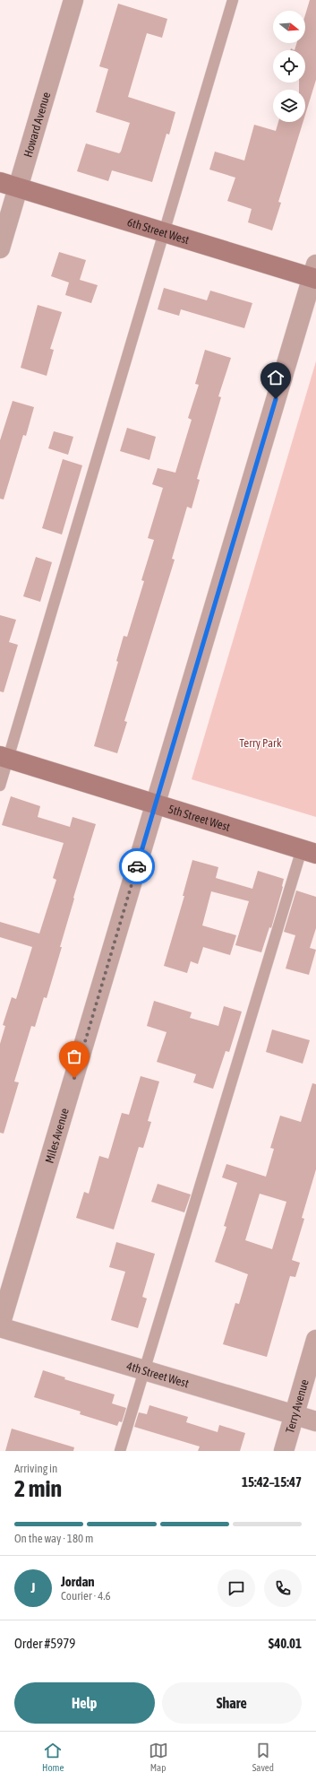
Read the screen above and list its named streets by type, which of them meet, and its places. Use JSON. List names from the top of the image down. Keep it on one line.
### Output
{"streets":{"street":["Howard Avenue","6th Street West","5th Street West","Miles Avenue","4th Street West","Terry Avenue"]},"crossings":[["Howard Avenue","6th Street West"],["6th Street West","Miles Avenue"],["5th Street West","Miles Avenue"],["Miles Avenue","4th Street West"],["4th Street West","Terry Avenue"]],"parks":["Terry Park"],"north":"right","page":{"heading":["2 min","Arriving in","15:42–15:47"],"panel":["Jordan","Courier · 4.6","Order #5979","$40.01"],"bar":"On the way · 180 m","round":"J","buttons":["Help","Share"],"tabs":["Home","Map","Saved"]}}
